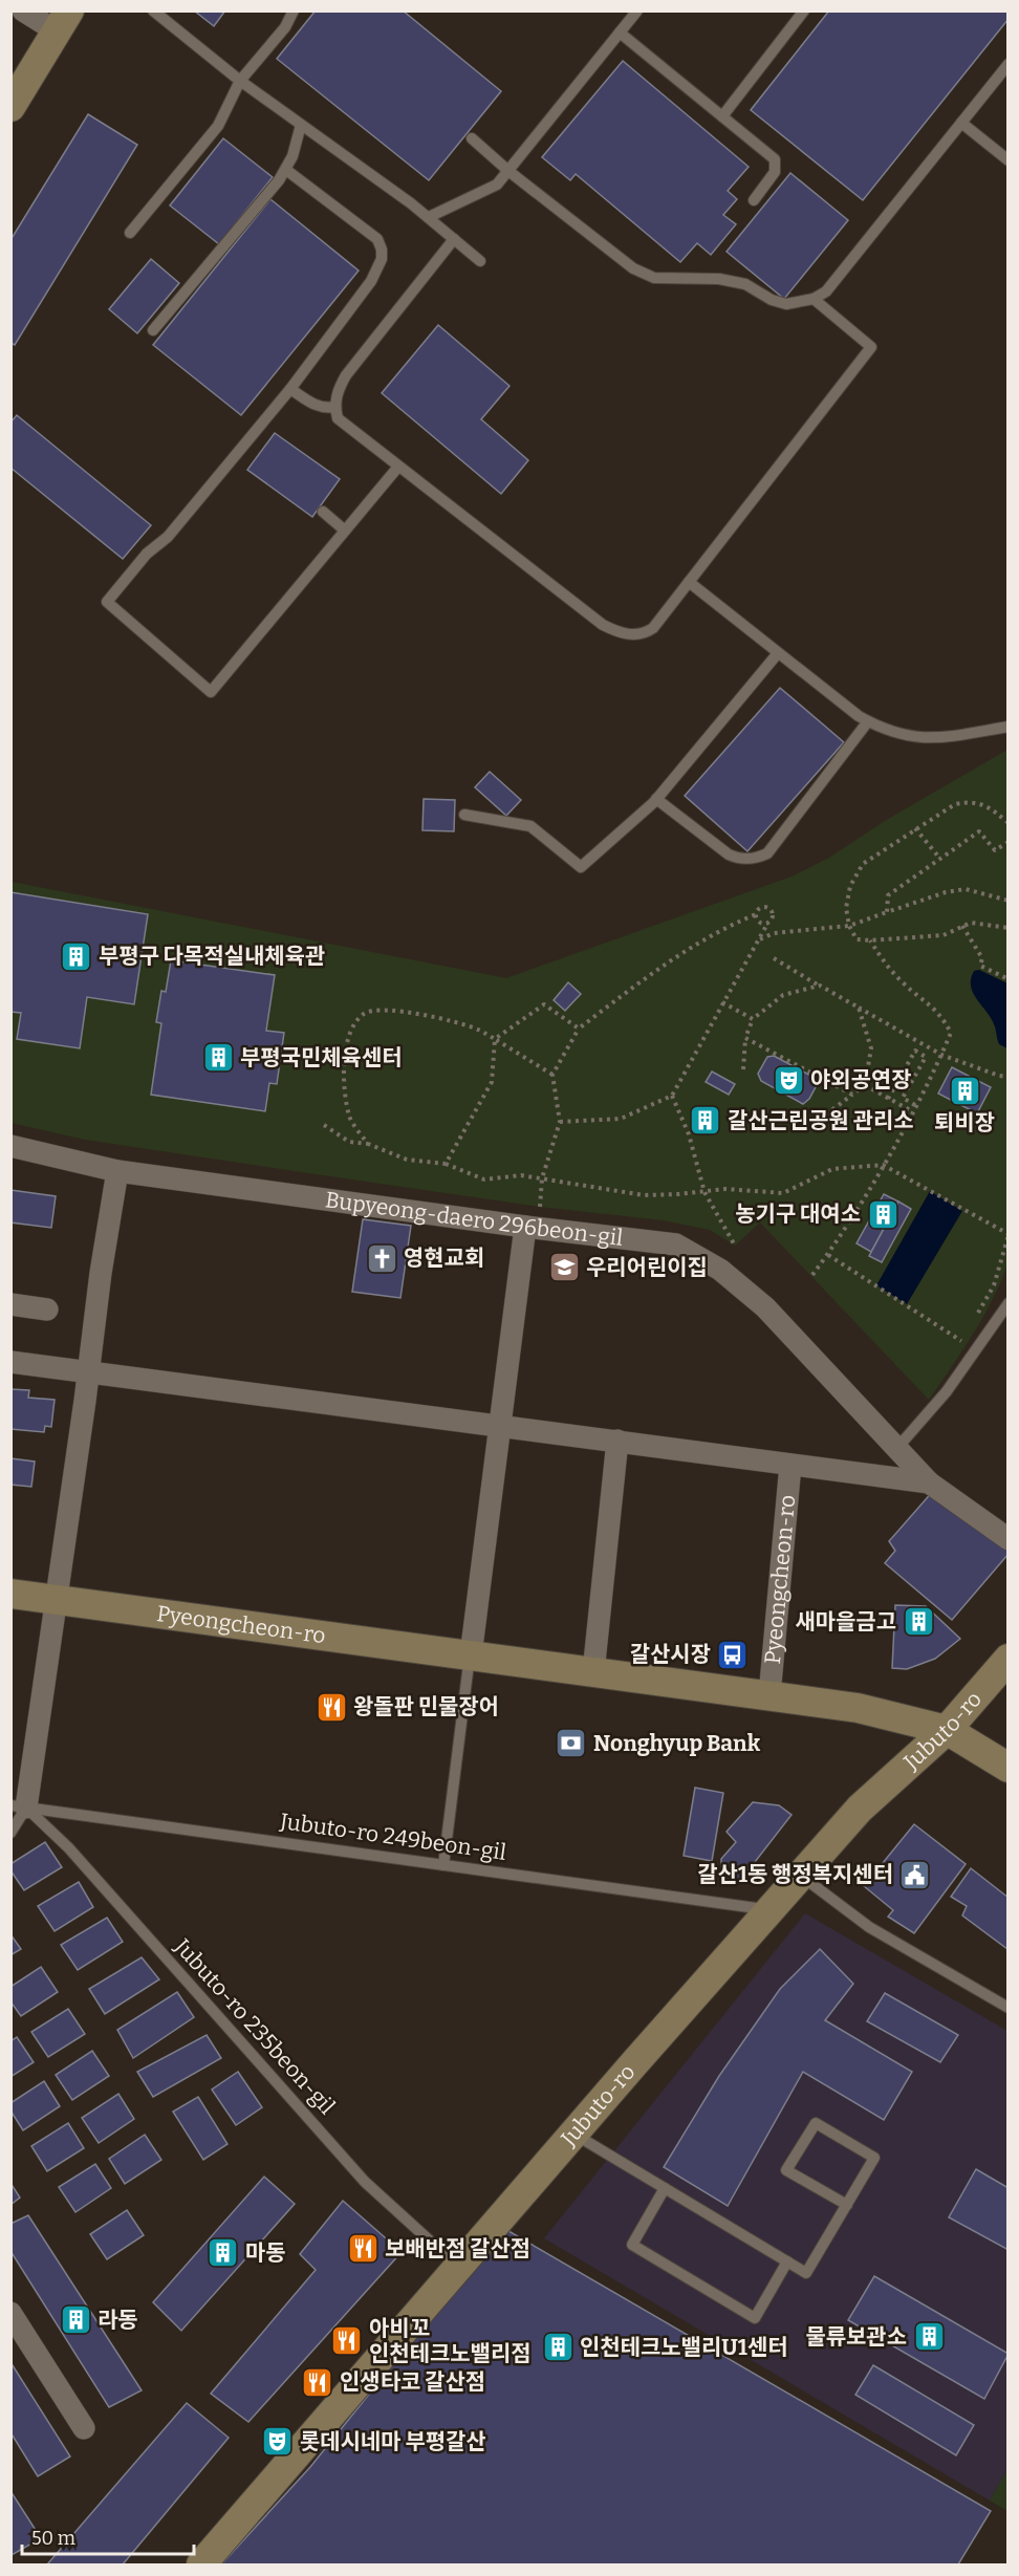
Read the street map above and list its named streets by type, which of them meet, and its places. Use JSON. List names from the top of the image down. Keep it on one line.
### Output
{"streets":{"main road":["Pyeongcheon-ro","Jubuto-ro"],"street":["Bupyeong-daero 296beon-gil"],"lane":["Jubuto-ro 249beon-gil","Jubuto-ro 235beon-gil"]},"crossings":[["Bupyeong-daero 296beon-gil","Pyeongcheon-ro"],["Pyeongcheon-ro","Jubuto-ro"],["Jubuto-ro","Jubuto-ro 249beon-gil"],["Jubuto-ro","Jubuto-ro 235beon-gil"],["Jubuto-ro 249beon-gil","Jubuto-ro 235beon-gil"]],"places":{"building":["부평구 다목적실내체육관","부평국민체육센터","퇴비장","갈산근린공원 관리소","농기구 대여소","새마을금고","마동","라동","물류보관소","인천테크노밸리U1센터"],"theatre":["야외공연장","롯데시네마 부평갈산"],"church":["영현교회"],"school or university":["우리어린이집"],"bus stop":["갈산시장"],"restaurant":["왕돌판 민물장어","보배반점 갈산점","아비꼬 인천테크노밸리점","인생타코 갈산점"],"bank":["Nonghyup Bank"],"public building":["갈산1동 행정복지센터"]},"scale_bar":"50 m"}
